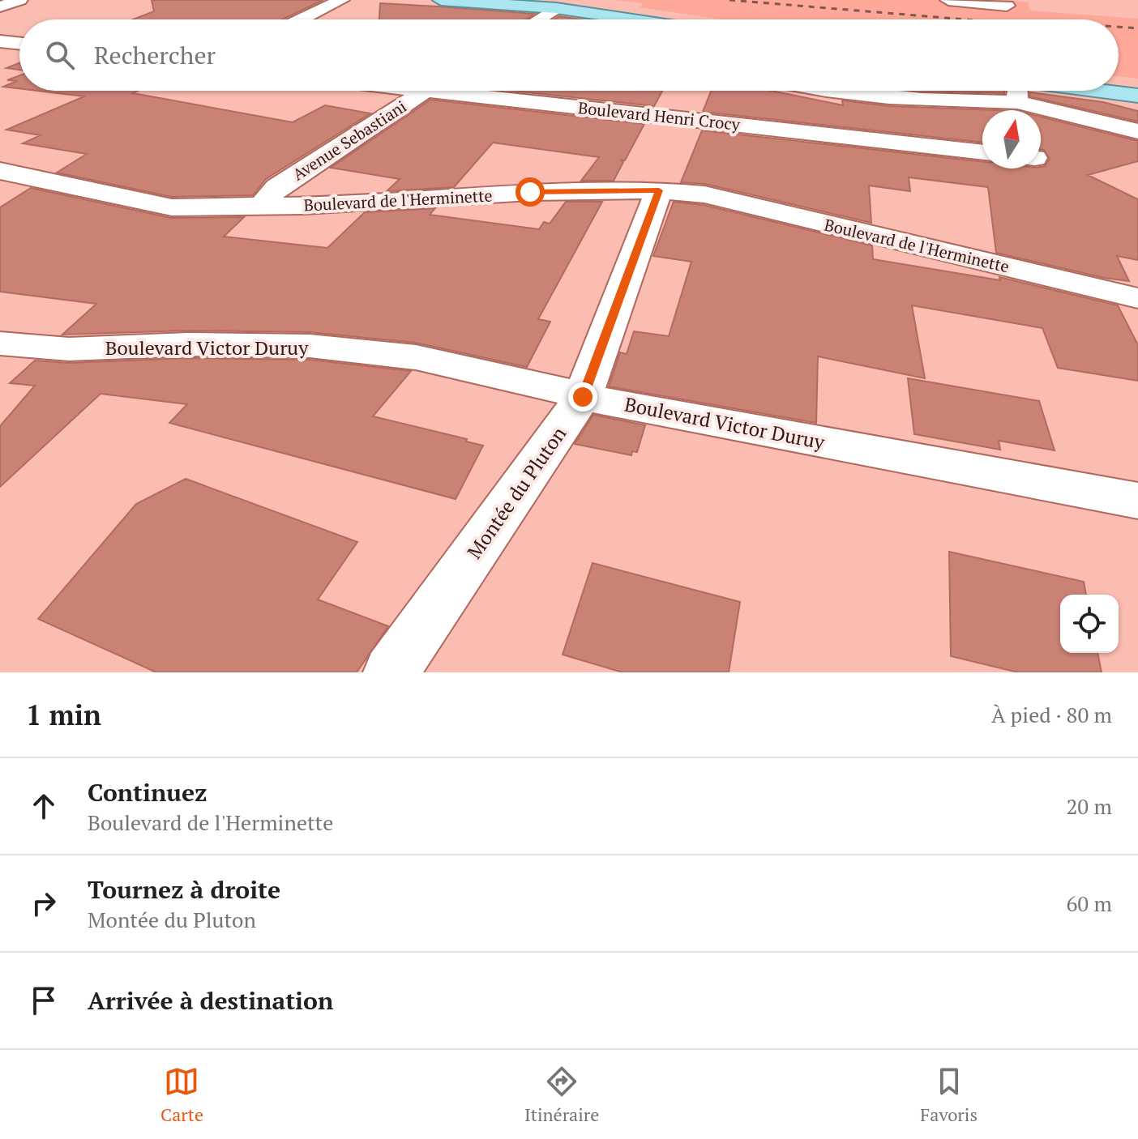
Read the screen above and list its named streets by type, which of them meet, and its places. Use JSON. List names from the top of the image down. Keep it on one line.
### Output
{"streets":{"street":["Boulevard Henri Crocy","Avenue Sebastiani","Boulevard de l'Herminette","Boulevard Victor Duruy","Montée du Pluton"]},"crossings":[["Avenue Sebastiani","Boulevard de l'Herminette"],["Boulevard de l'Herminette","Montée du Pluton"],["Boulevard Victor Duruy","Montée du Pluton"]],"north":"top","page":{"search":"Rechercher","heading":["1 min","À pied · 80 m"],"list":[["Continuez","Boulevard de l'Herminette","20 m"],["Tournez à droite","Montée du Pluton","60 m"],"Arrivée à destination"],"nav":["Carte","Itinéraire","Favoris"]}}
